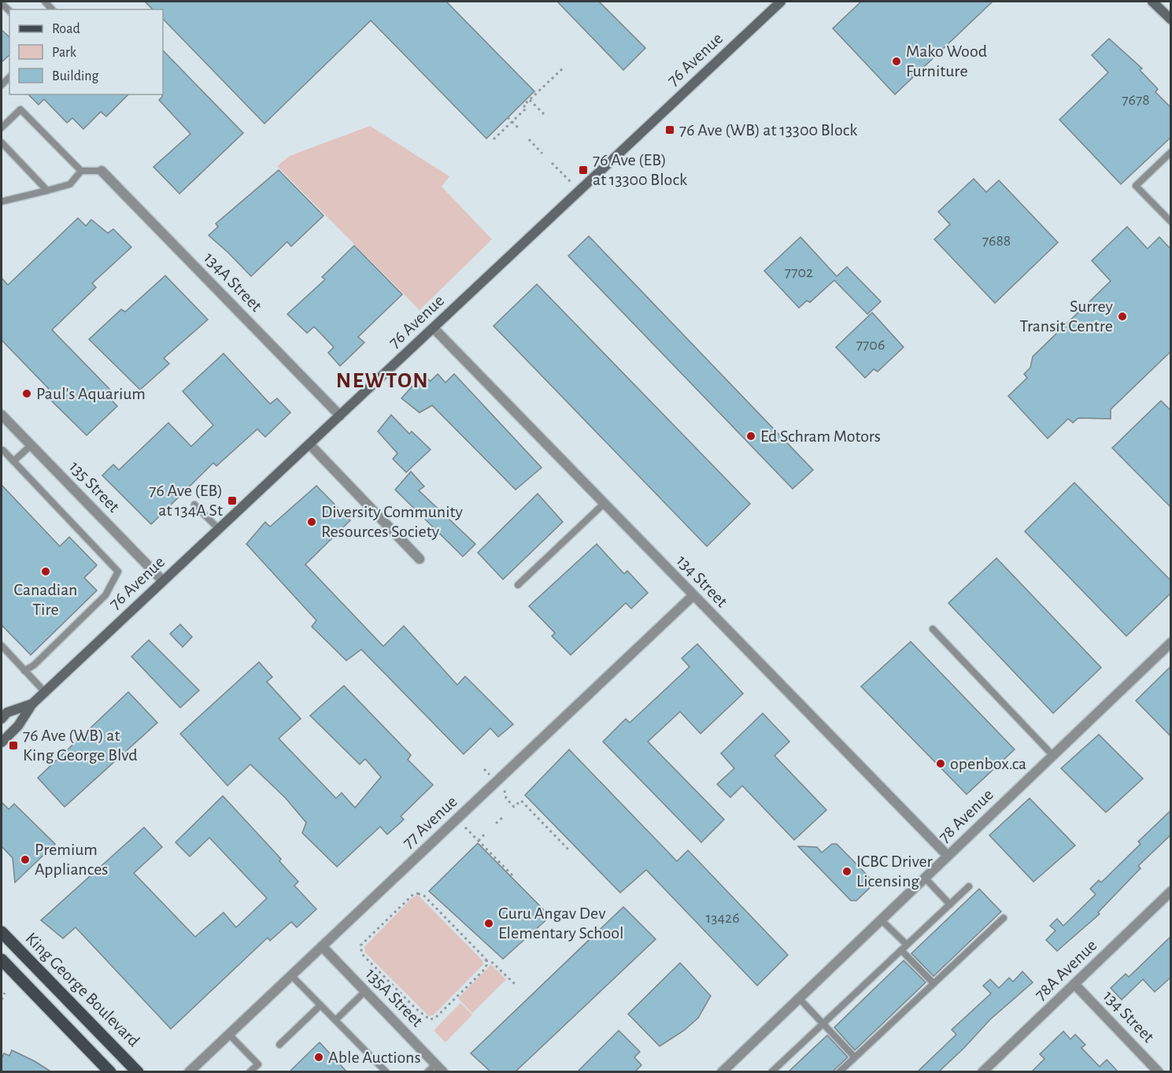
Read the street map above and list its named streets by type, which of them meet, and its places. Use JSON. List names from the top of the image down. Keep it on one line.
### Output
{"streets":{"main road":["76 Avenue","King George Boulevard"],"street":["134A Street","135 Street","134 Street","78 Avenue","77 Avenue","78A Avenue","135A Street"]},"crossings":[["76 Avenue","134A Street"],["76 Avenue","135 Street"],["76 Avenue","134 Street"],["134 Street","78 Avenue"],["134 Street","77 Avenue"],["134 Street","78A Avenue"],["77 Avenue","135A Street"]],"districts":["NEWTON"],"places":{"other":["Mako Wood Furniture","Surrey Transit Centre","Paul's Aquarium","Ed Schram Motors","Diversity Community Resources Society","Canadian Tire","openbox.ca","Premium Appliances","ICBC Driver Licensing","Guru Angav Dev Elementary School","Able Auctions"],"transit":["76 Ave (WB) at 13300 Block","76 Ave (EB) at 13300 Block","76 Ave (EB) at 134A St","76 Ave (WB) at King George Blvd"]},"house_numbers":["7678","7688","7702","7706","13426"],"legend":["Road","Park","Building"]}
